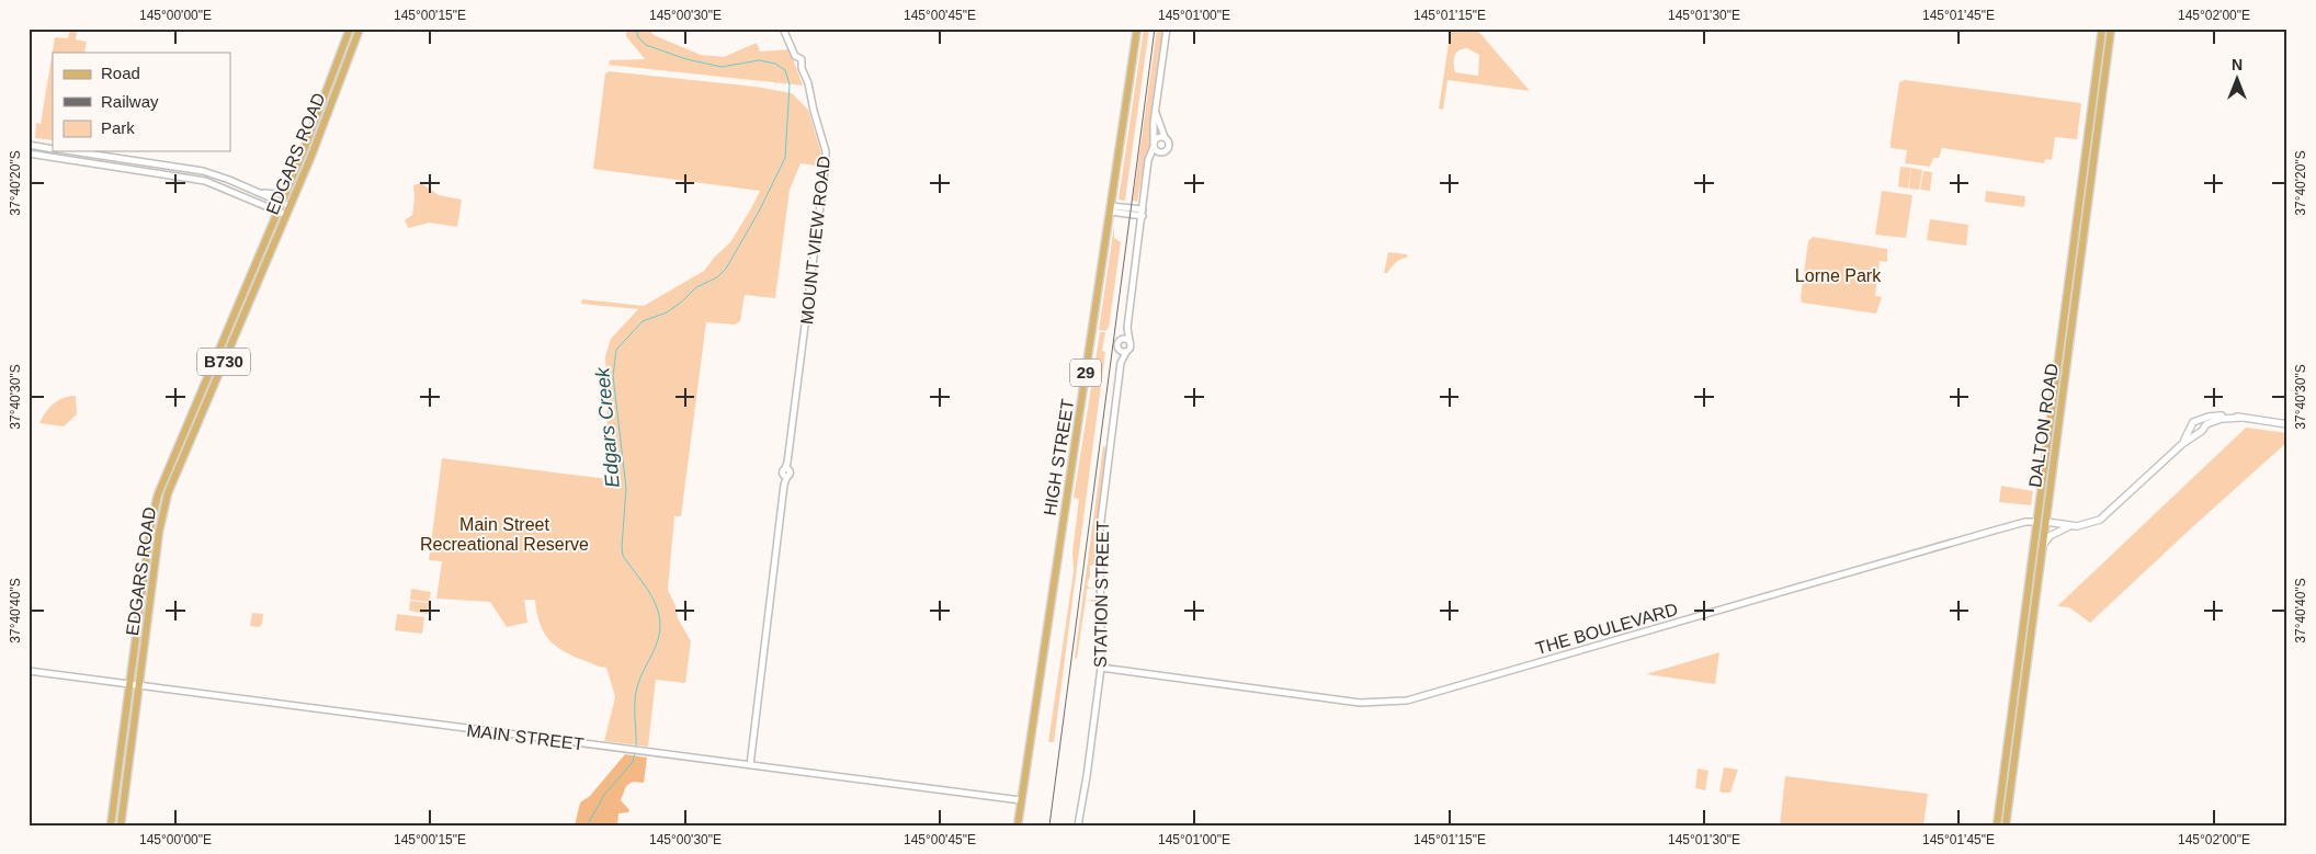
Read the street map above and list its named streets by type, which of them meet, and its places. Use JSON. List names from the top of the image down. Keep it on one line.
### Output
{"streets":{"main road":["EDGARS ROAD","B730","29","DALTON ROAD","HIGH STREET","THE BOULEVARD"],"street":["MOUNT VIEW ROAD","STATION STREET","MAIN STREET"]},"crossings":[["EDGARS ROAD","MAIN STREET"],["MOUNT VIEW ROAD","MAIN STREET"],["DALTON ROAD","THE BOULEVARD"],["HIGH STREET","MAIN STREET"],["STATION STREET","THE BOULEVARD"]],"water":["Edgars Creek"],"parks":["Lorne Park","Main Street Recreational Reserve"],"legend":["Road","Railway","Park"],"north":"top","coordinates":["145°00'00\"E","145°00'15\"E","145°00'30\"E","145°00'45\"E","145°01'00\"E","145°01'15\"E","145°01'30\"E","145°01'45\"E","145°02'00\"E","37°40'20\"S","37°40'30\"S","37°40'40\"S"]}
